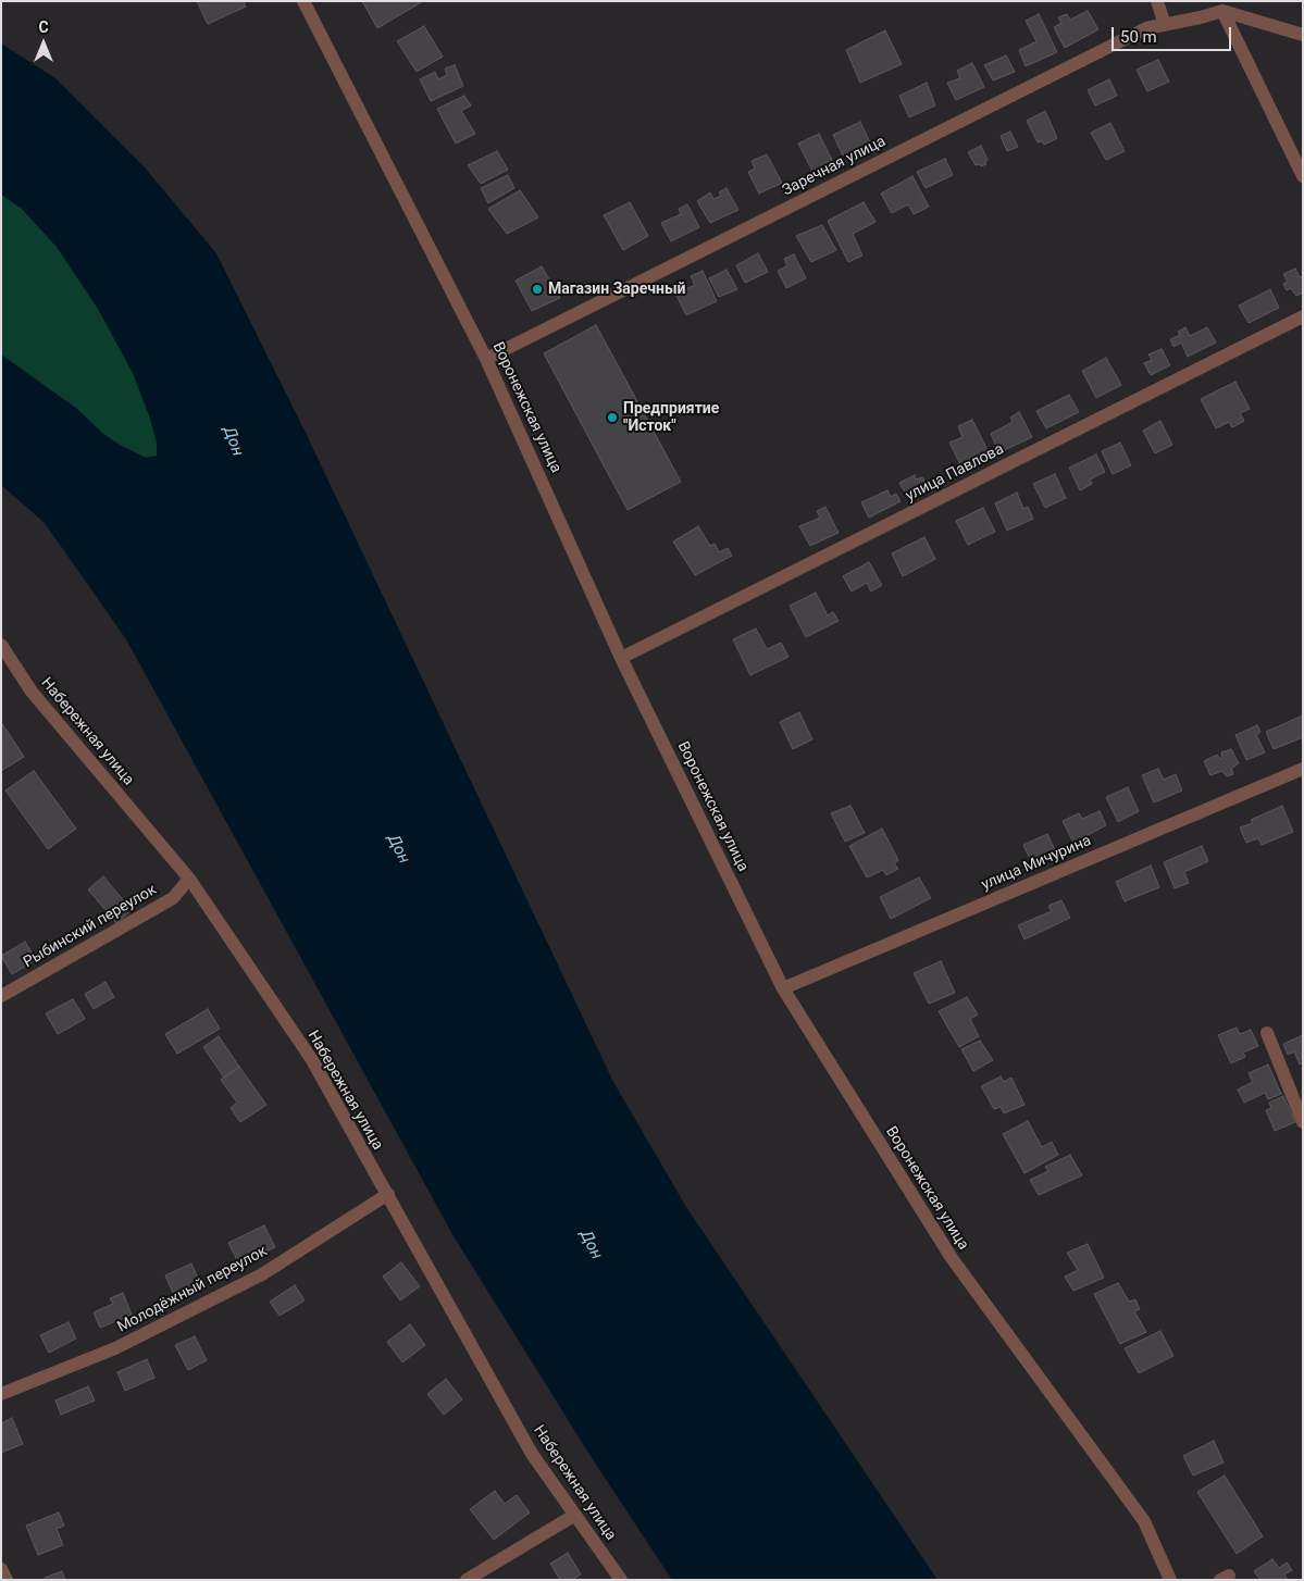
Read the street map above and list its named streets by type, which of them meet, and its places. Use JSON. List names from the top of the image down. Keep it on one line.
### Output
{"streets":{"street":["Заречная улица","Воронежская улица","улица Павлова","Набережная улица","улица Мичурина","Рыбинский переулок","Молодёжный переулок"]},"crossings":[["Заречная улица","Воронежская улица"],["Воронежская улица","улица Павлова"],["Воронежская улица","улица Мичурина"],["Набережная улица","Рыбинский переулок"],["Набережная улица","Молодёжный переулок"]],"water":["Дон"],"places":["Магазин Заречный","Предприятие \"Исток\""],"scale_bar":"50 m","north":"top"}
